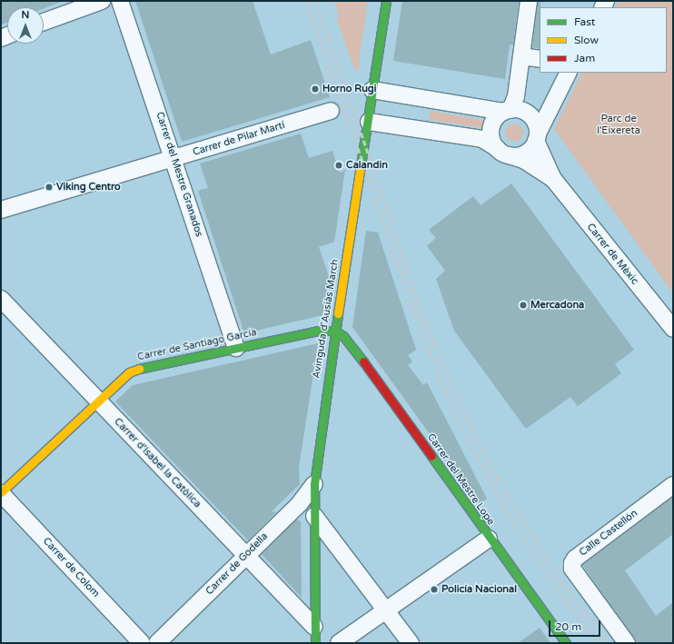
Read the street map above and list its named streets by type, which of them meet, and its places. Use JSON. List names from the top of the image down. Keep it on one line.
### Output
{"streets":{"street":["Carrer de Pilar Martí","Carrer del Mestre Granados","Carrer de Mèxic","Avinguda d'Ausiàs March","Carrer de Santiago García","Carrer d'Isabel la Catòlica","Carrer del Mestre Lope","Calle Castellón","Carrer de Godella","Carrer de Colom"]},"crossings":[["Carrer de Pilar Martí","Carrer del Mestre Granados"],["Carrer del Mestre Granados","Carrer de Santiago García"],["Carrer de Mèxic","Avinguda d'Ausiàs March"],["Avinguda d'Ausiàs March","Carrer de Santiago García"],["Avinguda d'Ausiàs March","Carrer d'Isabel la Catòlica"],["Avinguda d'Ausiàs March","Carrer del Mestre Lope"],["Avinguda d'Ausiàs March","Carrer de Godella"],["Carrer de Santiago García","Carrer d'Isabel la Catòlica"],["Carrer de Santiago García","Carrer del Mestre Lope"],["Carrer de Santiago García","Carrer de Colom"],["Carrer d'Isabel la Catòlica","Carrer de Godella"]],"parks":["Parc de l'Eixereta"],"places":["Horno Rugi","Calandin","Viking Centro","Mercadona","Policía Nacional"],"legend":["Fast","Slow","Jam"],"scale_bar":"20 m","north":"top"}
